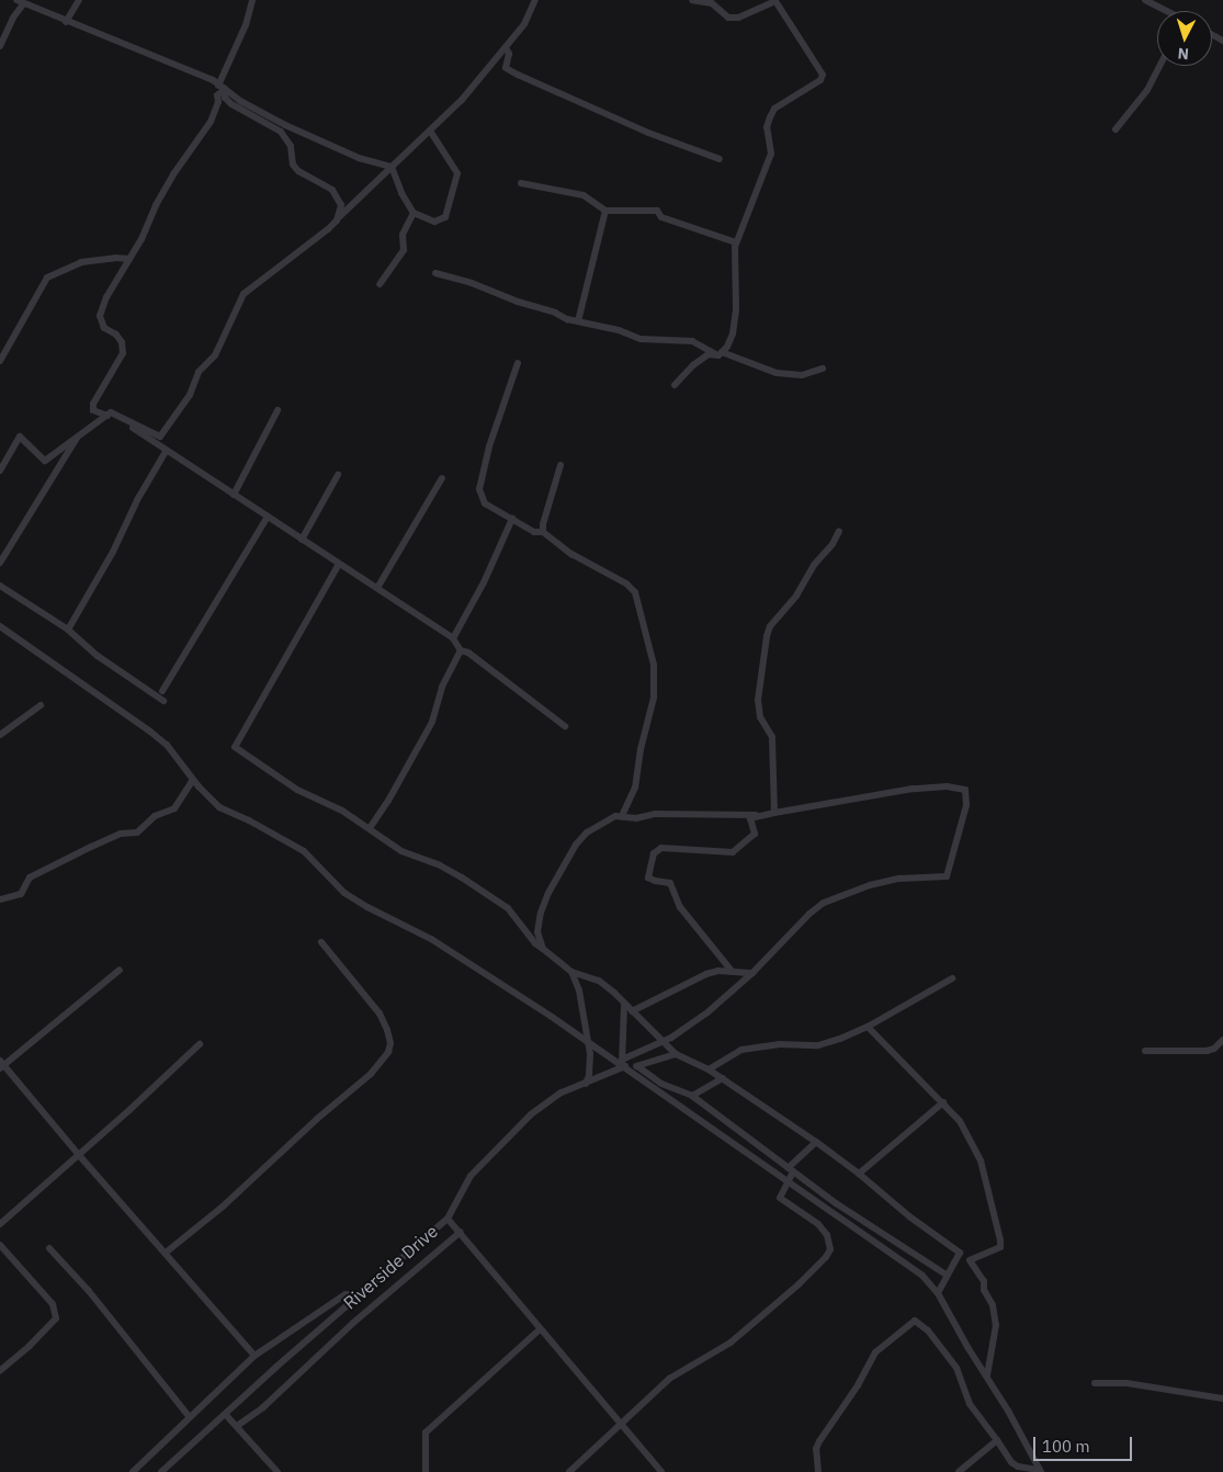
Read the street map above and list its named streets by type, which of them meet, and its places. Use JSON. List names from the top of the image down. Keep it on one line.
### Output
{"streets":{"street":["Riverside Drive"]},"scale_bar":"100 m","north":"bottom"}
